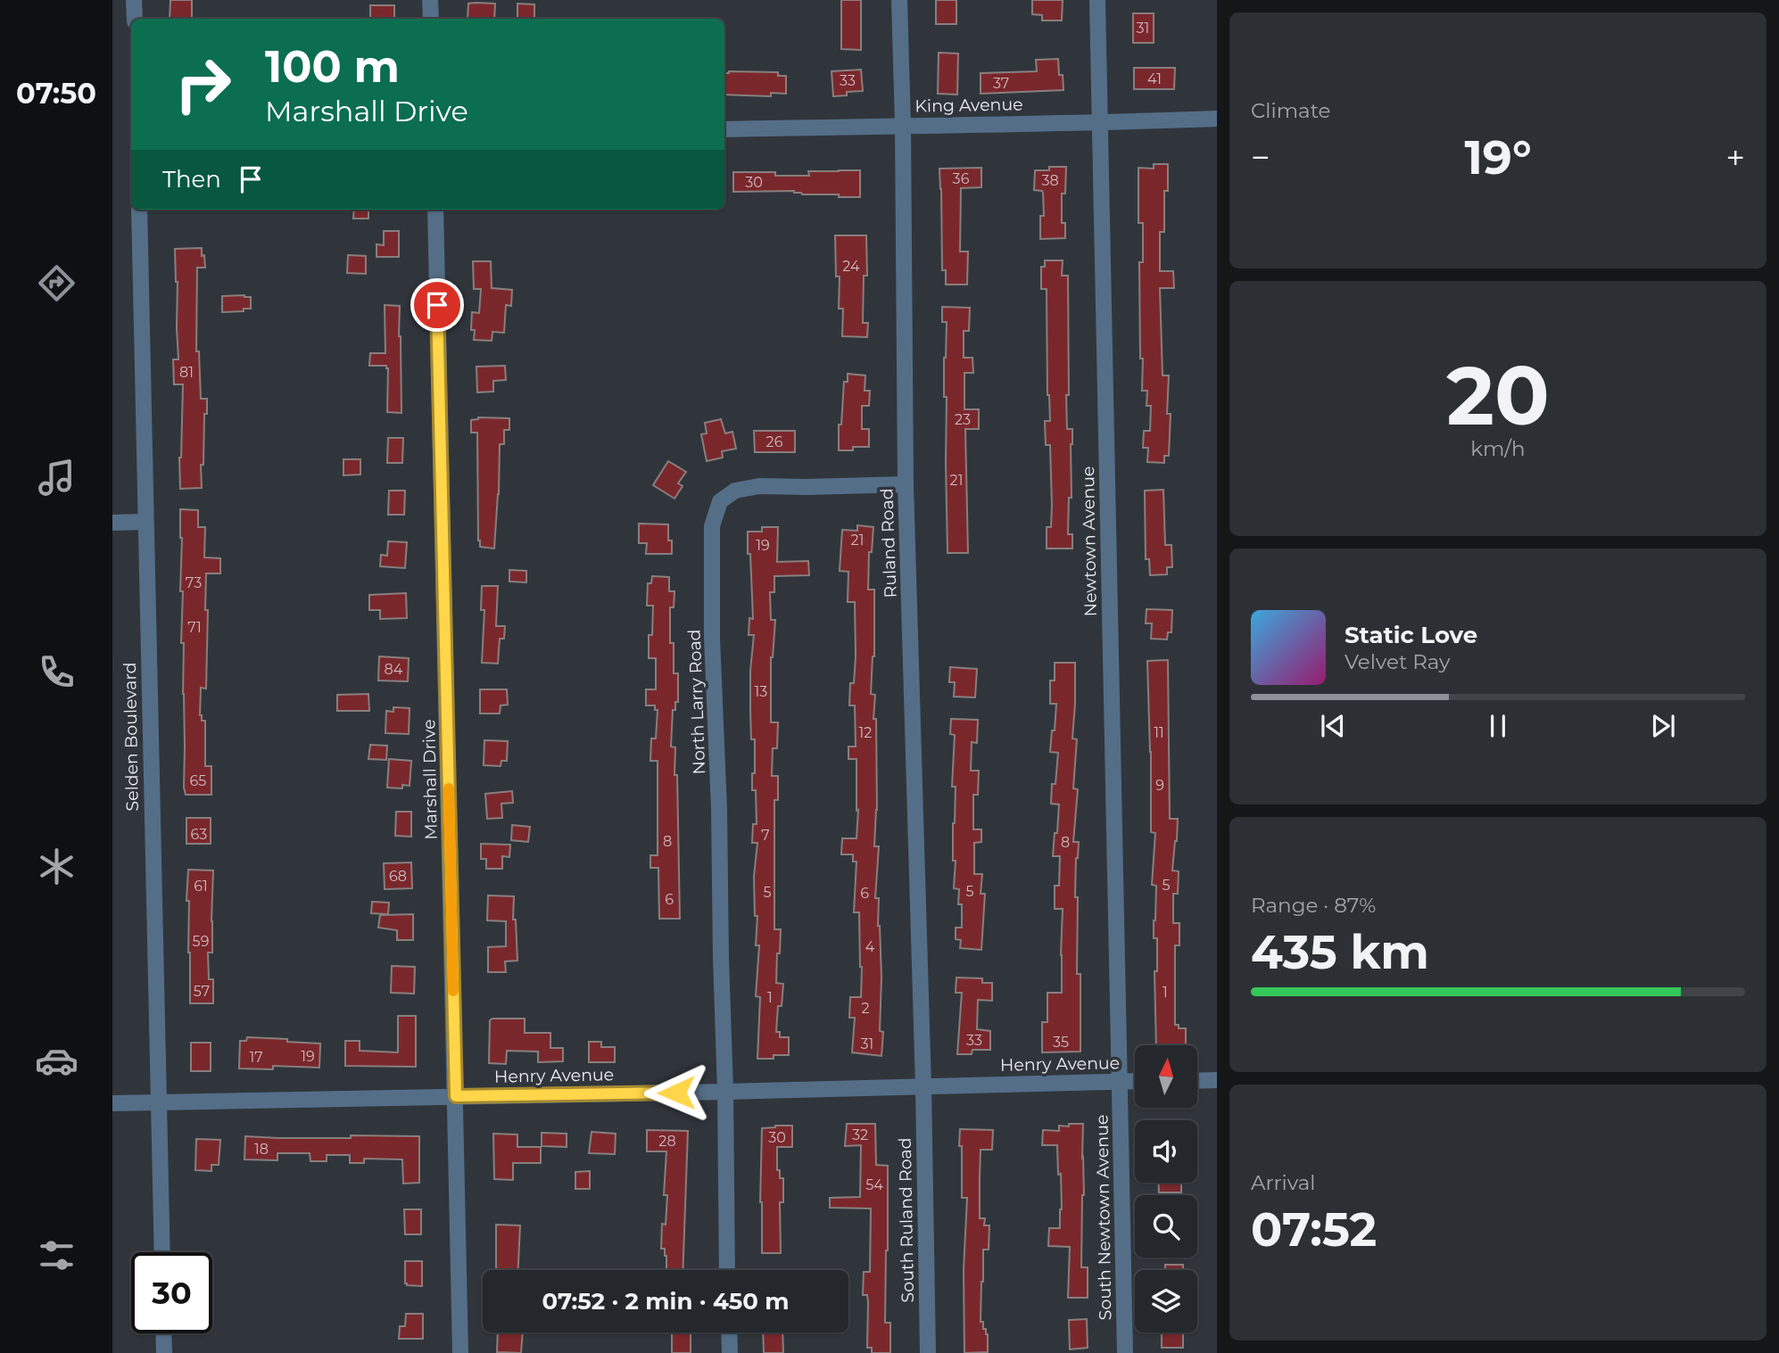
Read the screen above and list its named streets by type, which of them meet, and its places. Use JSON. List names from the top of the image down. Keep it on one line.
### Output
{"streets":{"street":["King Avenue","Newtown Avenue","Ruland Road","North Larry Road","Selden Boulevard","Marshall Drive","Henry Avenue","South Newtown Avenue","South Ruland Road"]},"crossings":[["King Avenue","Newtown Avenue"],["King Avenue","Ruland Road"],["Newtown Avenue","Henry Avenue"],["Newtown Avenue","South Newtown Avenue"],["Ruland Road","North Larry Road"],["Ruland Road","Henry Avenue"],["Ruland Road","South Ruland Road"],["North Larry Road","Henry Avenue"],["Selden Boulevard","Henry Avenue"],["Marshall Drive","Henry Avenue"],["Henry Avenue","South Newtown Avenue"],["Henry Avenue","South Ruland Road"]],"house_numbers":["31","41","33","37","36","38","30","24","81","23","26","21","21","19","73","71","84","13","12","11","65","9","63","7","8","8","68","5","61","5","5","6","6","59","4","57","1","1","2","33","35","31","19","17","32","30","28","18","54"],"north":"top","page":{"tabs":"07:50","tile":["Climate",["20","km/h"],["Range · 87%","435 km"],["Arrival","07:52"]],"turn":["100 m","Marshall Drive"],"heat":["−","19°","+"],"then":"Then","song":["Static Love","Velvet Ray"],"limit":"30","trip":"07:52 · 2 min · 450 m"}}
